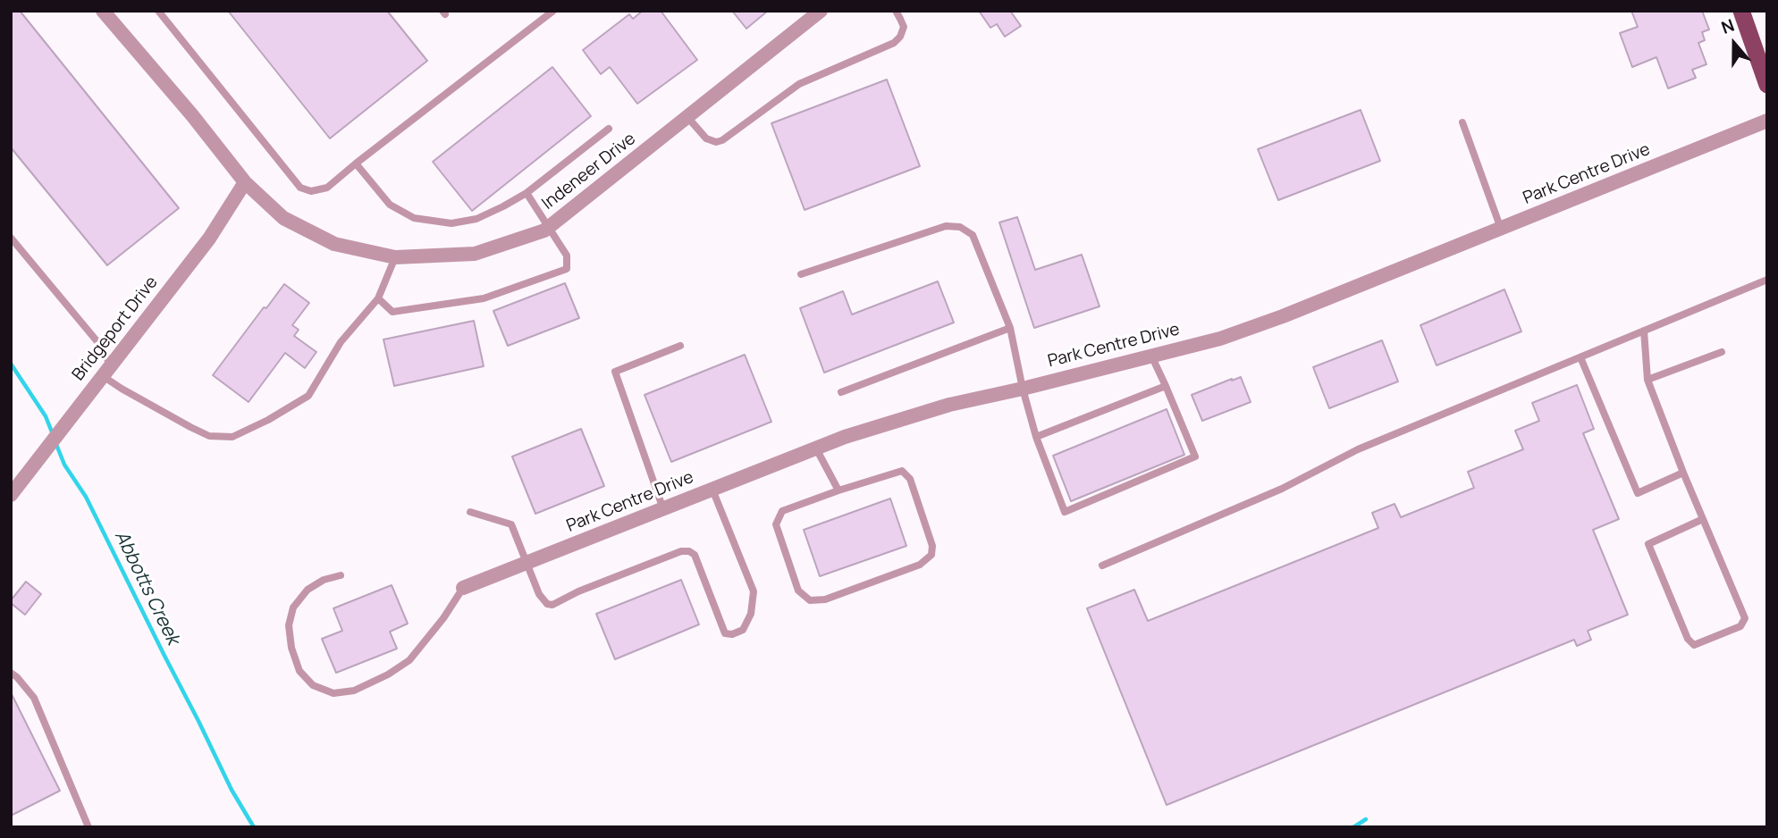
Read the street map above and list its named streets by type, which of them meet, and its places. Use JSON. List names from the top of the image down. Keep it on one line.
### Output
{"streets":{"street":["Indeneer Drive","Park Centre Drive","Bridgeport Drive"]},"crossings":[["Indeneer Drive","Bridgeport Drive"]],"water":["Abbotts Creek"],"north":"top"}
